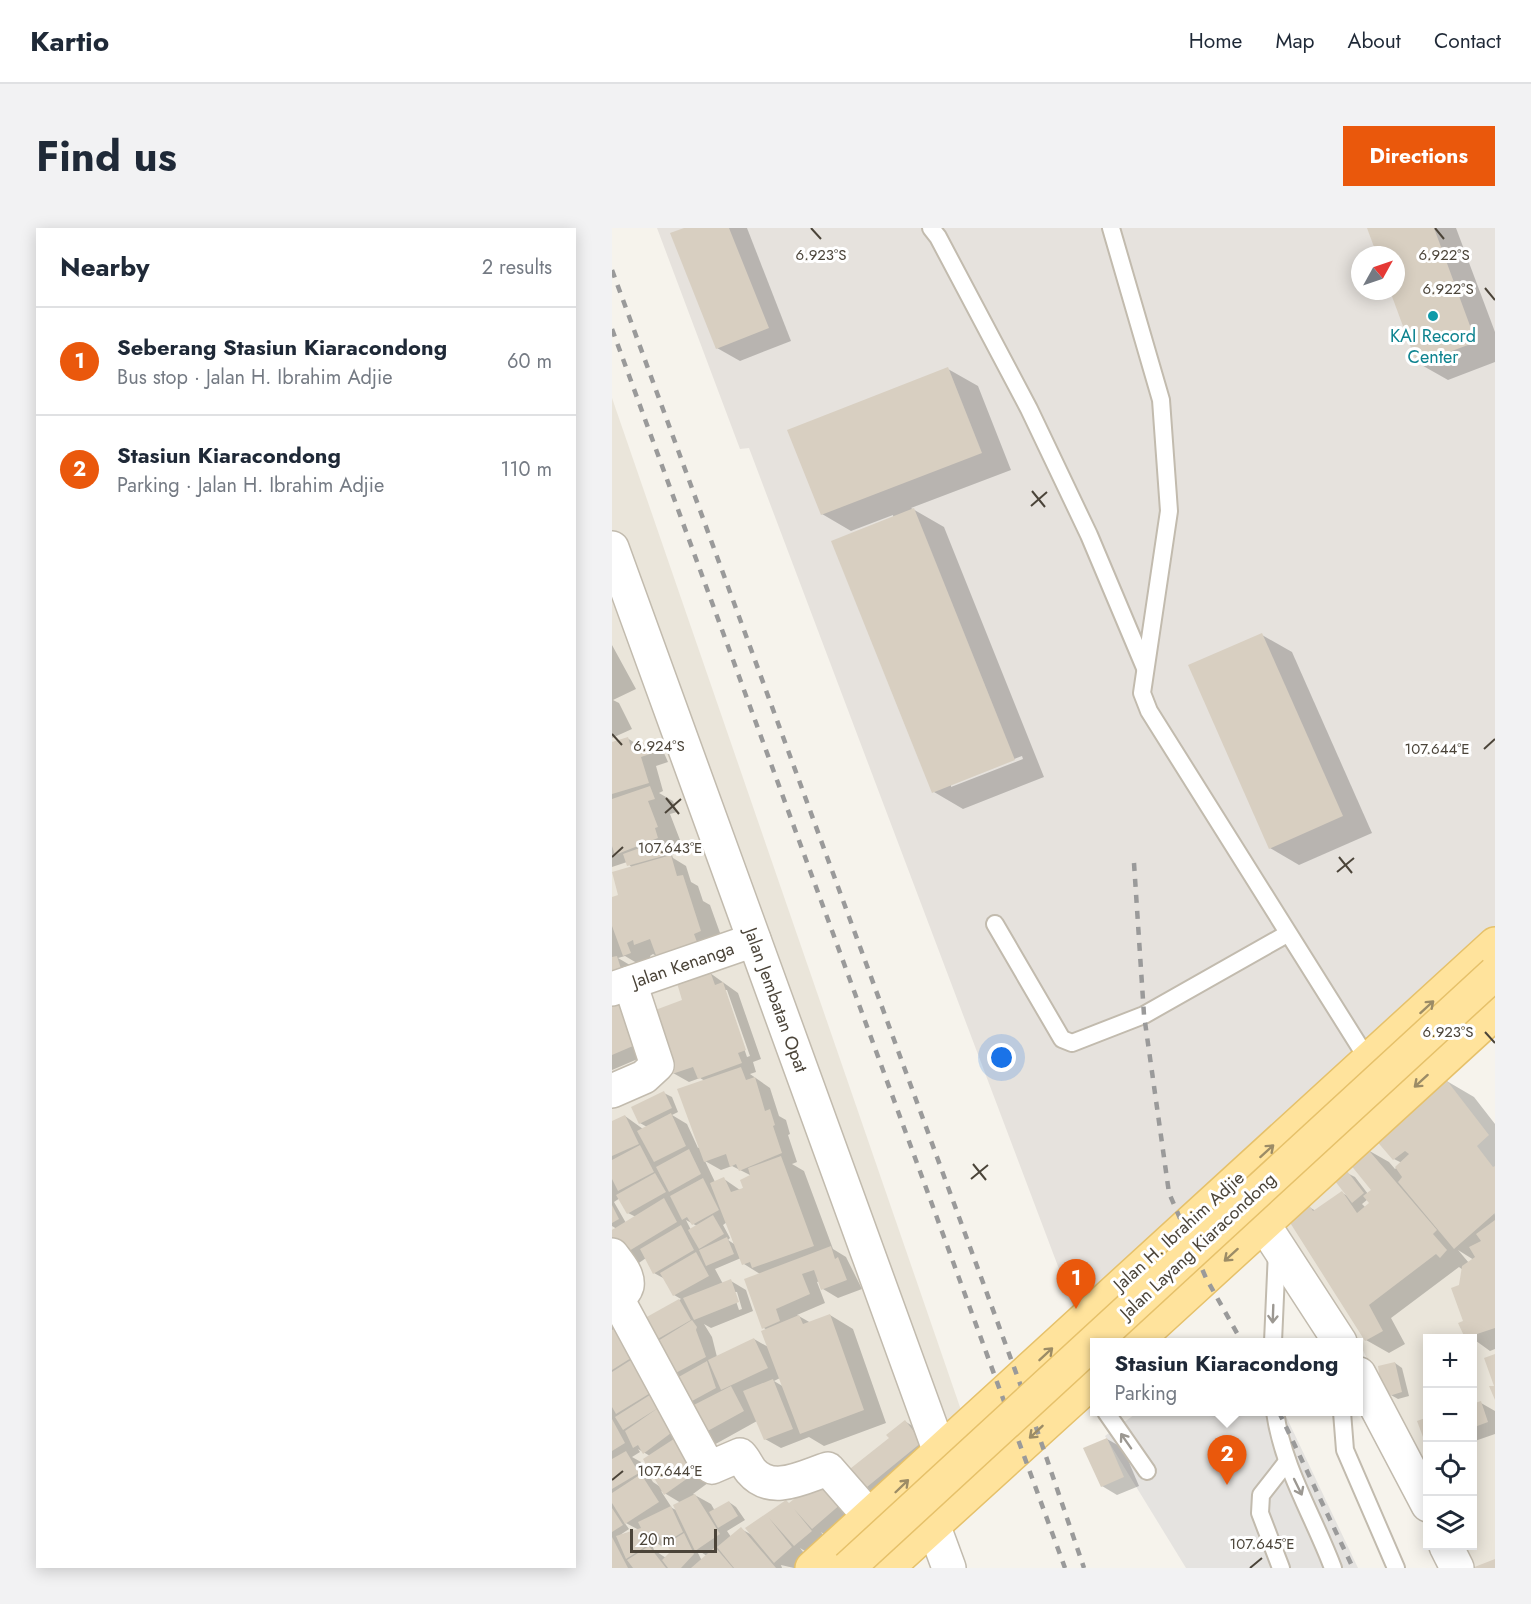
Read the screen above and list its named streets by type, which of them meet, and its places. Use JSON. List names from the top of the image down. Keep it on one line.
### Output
{"streets":{"main road":["Jalan H. Ibrahim Adjie","Jalan Layang Kiaracondong"],"street":["Jalan Kenanga","Jalan Jembatan Opat"]},"crossings":[["Jalan Kenanga","Jalan Jembatan Opat"],["Jalan Jembatan Opat","Jalan H. Ibrahim Adjie"]],"places":["KAI Record Center"],"scale_bar":"20 m","north":"top right","page":{"header":"Kartio","nav":["Home","Map","About","Contact"],"title":"Find us","buttons":"Directions","heading":["Nearby","2 results"],"list":[{"mark":"1","name":"Seberang Stasiun Kiaracondong","note":"Bus stop · Jalan H. Ibrahim Adjie","value":"60 m"},{"mark":"2","name":"Stasiun Kiaracondong","note":"Parking · Jalan H. Ibrahim Adjie","value":"110 m"}],"pins":["1","2"],"map_buttons":["+","−"],"popup":["Stasiun Kiaracondong","Parking"],"scale":"20 m"},"coordinates":["6.922°S","6.923°S","6.924°S","107.644°E","107.643°E","107.645°E"]}
